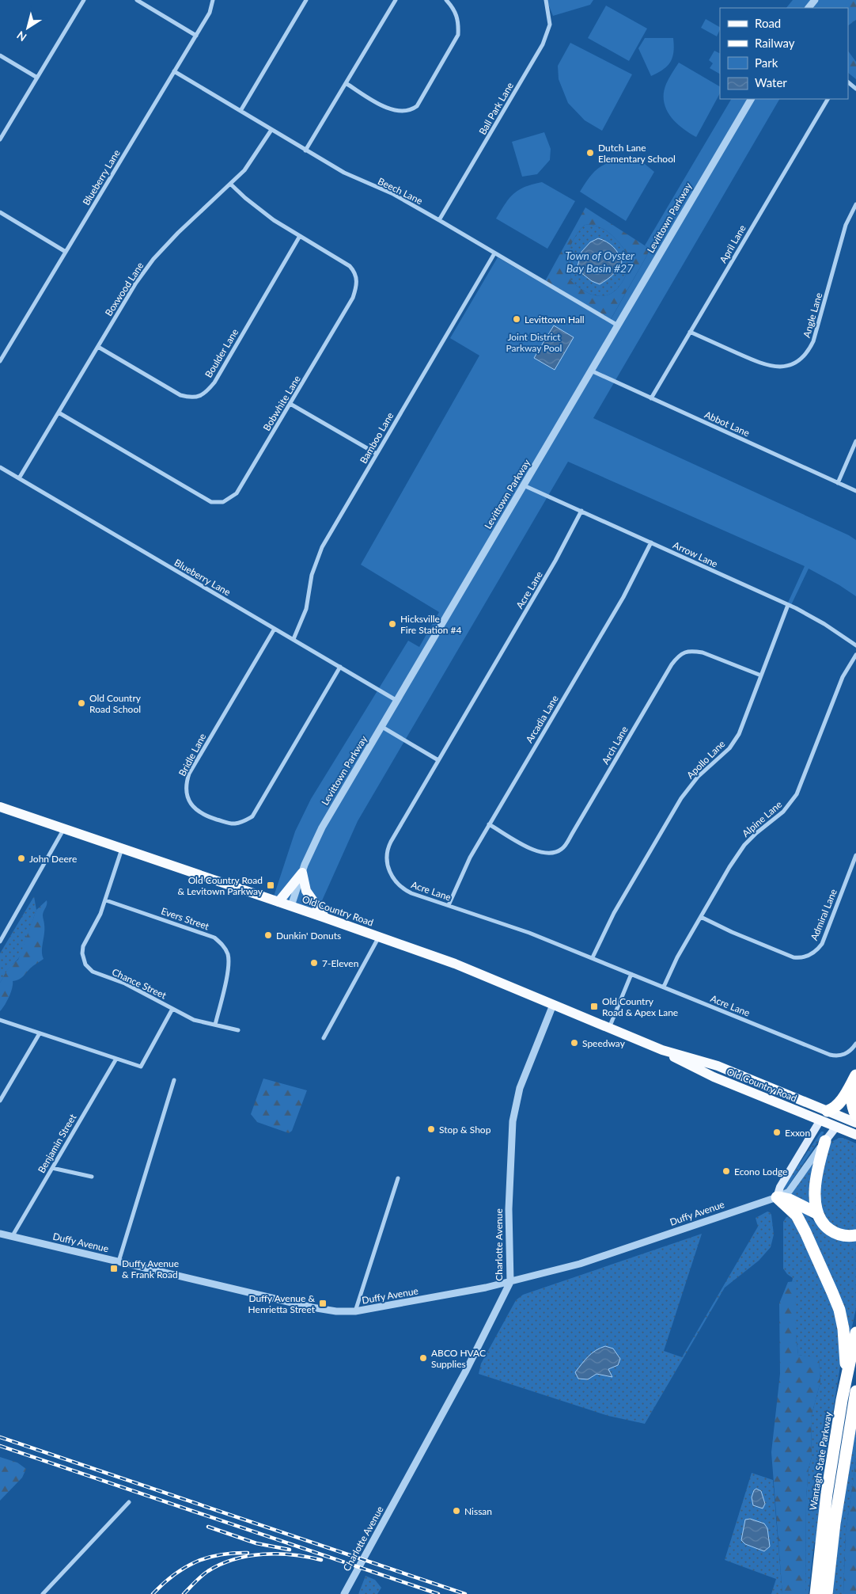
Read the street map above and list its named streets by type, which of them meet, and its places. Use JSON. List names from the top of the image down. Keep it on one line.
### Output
{"streets":{"highway":["Wantagh State Parkway"],"main road":["Old Country Road","Duffy Avenue"],"street":["Ball Park Lane","Blueberry Lane","Beech Lane","Levittown Parkway","April Lane","Boxwood Lane","Angle Lane","Boulder Lane","Bobwhite Lane","Abbot Lane","Bamboo Lane","Arrow Lane","Acre Lane","Arcadia Lane","Arch Lane","Bridle Lane","Apollo Lane","Alpine Lane","Admiral Lane","Evers Street","Chance Street","Benjamin Street","Charlotte Avenue"]},"crossings":[["Ball Park Lane","Beech Lane"],["Blueberry Lane","Beech Lane"],["Blueberry Lane","Levittown Parkway"],["Blueberry Lane","Boxwood Lane"],["Blueberry Lane","Bamboo Lane"],["Blueberry Lane","Bridle Lane"],["Beech Lane","Levittown Parkway"],["Beech Lane","Boxwood Lane"],["Beech Lane","Bamboo Lane"],["Levittown Parkway","Abbot Lane"],["Levittown Parkway","Arrow Lane"],["Levittown Parkway","Old Country Road"],["April Lane","Angle Lane"],["April Lane","Abbot Lane"],["Boxwood Lane","Boulder Lane"],["Boxwood Lane","Bobwhite Lane"],["Boulder Lane","Bobwhite Lane"],["Arrow Lane","Acre Lane"],["Arrow Lane","Arcadia Lane"],["Arrow Lane","Apollo Lane"],["Acre Lane","Arcadia Lane"],["Acre Lane","Apollo Lane"],["Acre Lane","Alpine Lane"],["Arcadia Lane","Arch Lane"],["Arch Lane","Apollo Lane"],["Alpine Lane","Admiral Lane"],["Old Country Road","Chance Street"],["Old Country Road","Duffy Avenue"],["Old Country Road","Charlotte Avenue"],["Evers Street","Chance Street"],["Benjamin Street","Duffy Avenue"],["Duffy Avenue","Charlotte Avenue"]],"water":["Town of Oyster Bay Basin #27"],"parks":["Joint District Parkway Pool"],"places":{"other":["Dutch Lane Elementary School","Levittown Hall","Hicksville Fire Station #4","Old Country Road School","John Deere","Dunkin' Donuts","7-Eleven","Speedway","Stop & Shop","Exxon","Econo Lodge","ABCO HVAC Supplies","Nissan"],"transit":["Old Country Road & Levitown Parkway","Old Country Road & Apex Lane","Duffy Avenue & Frank Road","Duffy Avenue & Henrietta Street"]},"legend":["Road","Railway","Park","Water"],"north":"bottom left"}
